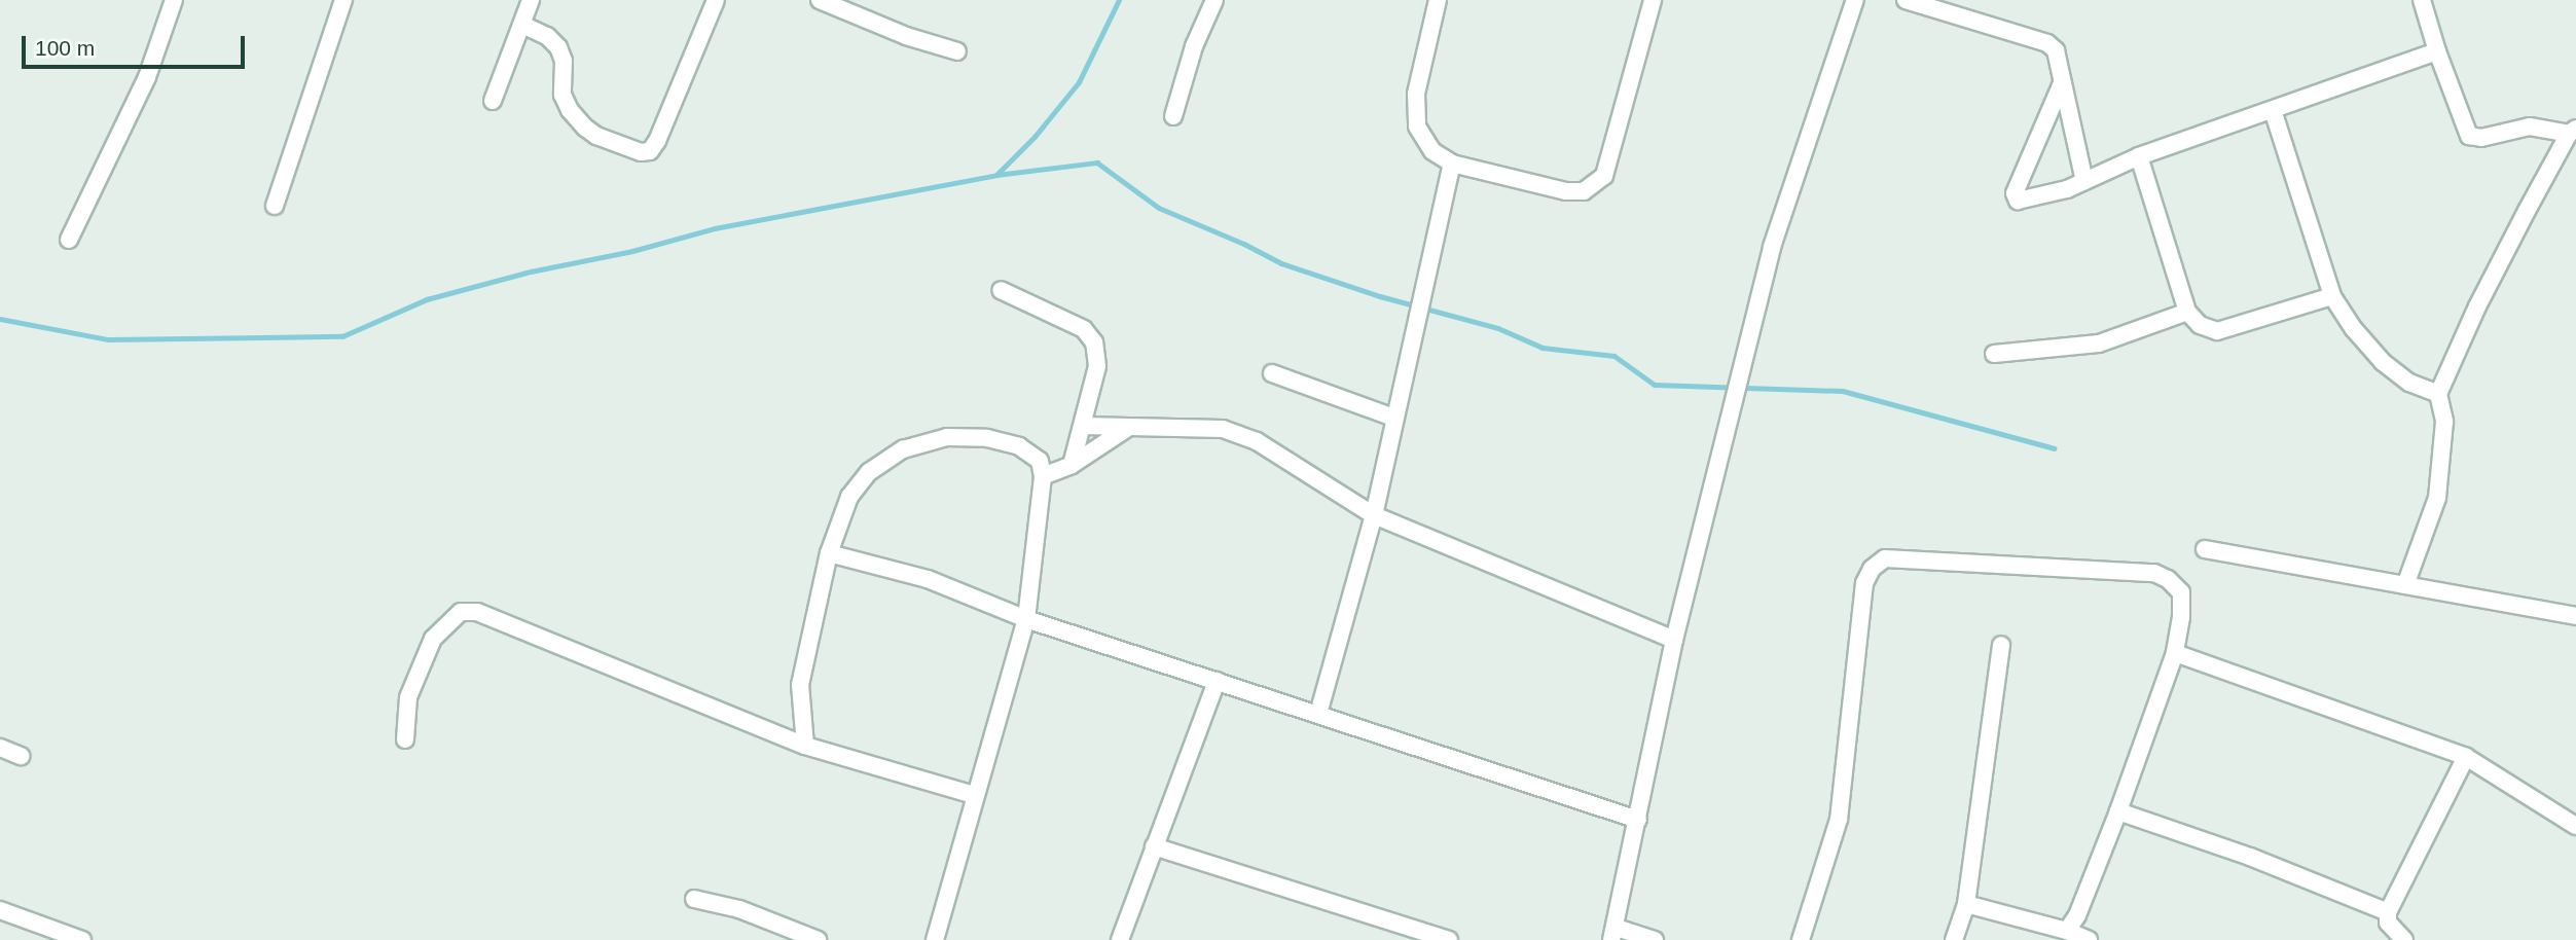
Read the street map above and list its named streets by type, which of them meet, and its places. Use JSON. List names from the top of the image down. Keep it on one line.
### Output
{"scale_bar":"100 m"}
